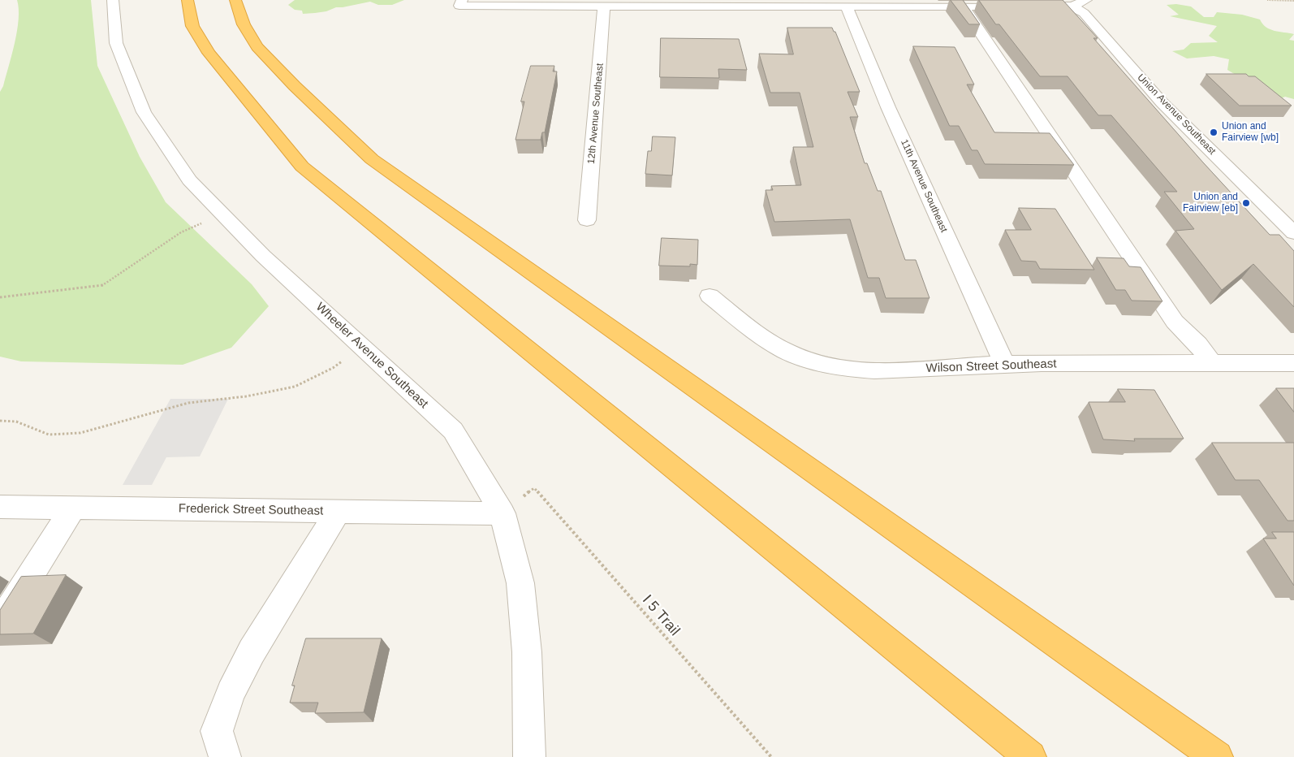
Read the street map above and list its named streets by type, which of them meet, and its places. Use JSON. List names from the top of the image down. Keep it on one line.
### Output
{"streets":{"street":["12th Avenue Southeast","Union Avenue Southeast","11th Avenue Southeast","Wheeler Avenue Southeast","Wilson Street Southeast","Frederick Street Southeast"],"path":["I 5 Trail"]},"crossings":[["11th Avenue Southeast","Wilson Street Southeast"],["Wheeler Avenue Southeast","Frederick Street Southeast"]],"places":["Union and Fairview [wb]","Union and Fairview [eb]"]}
